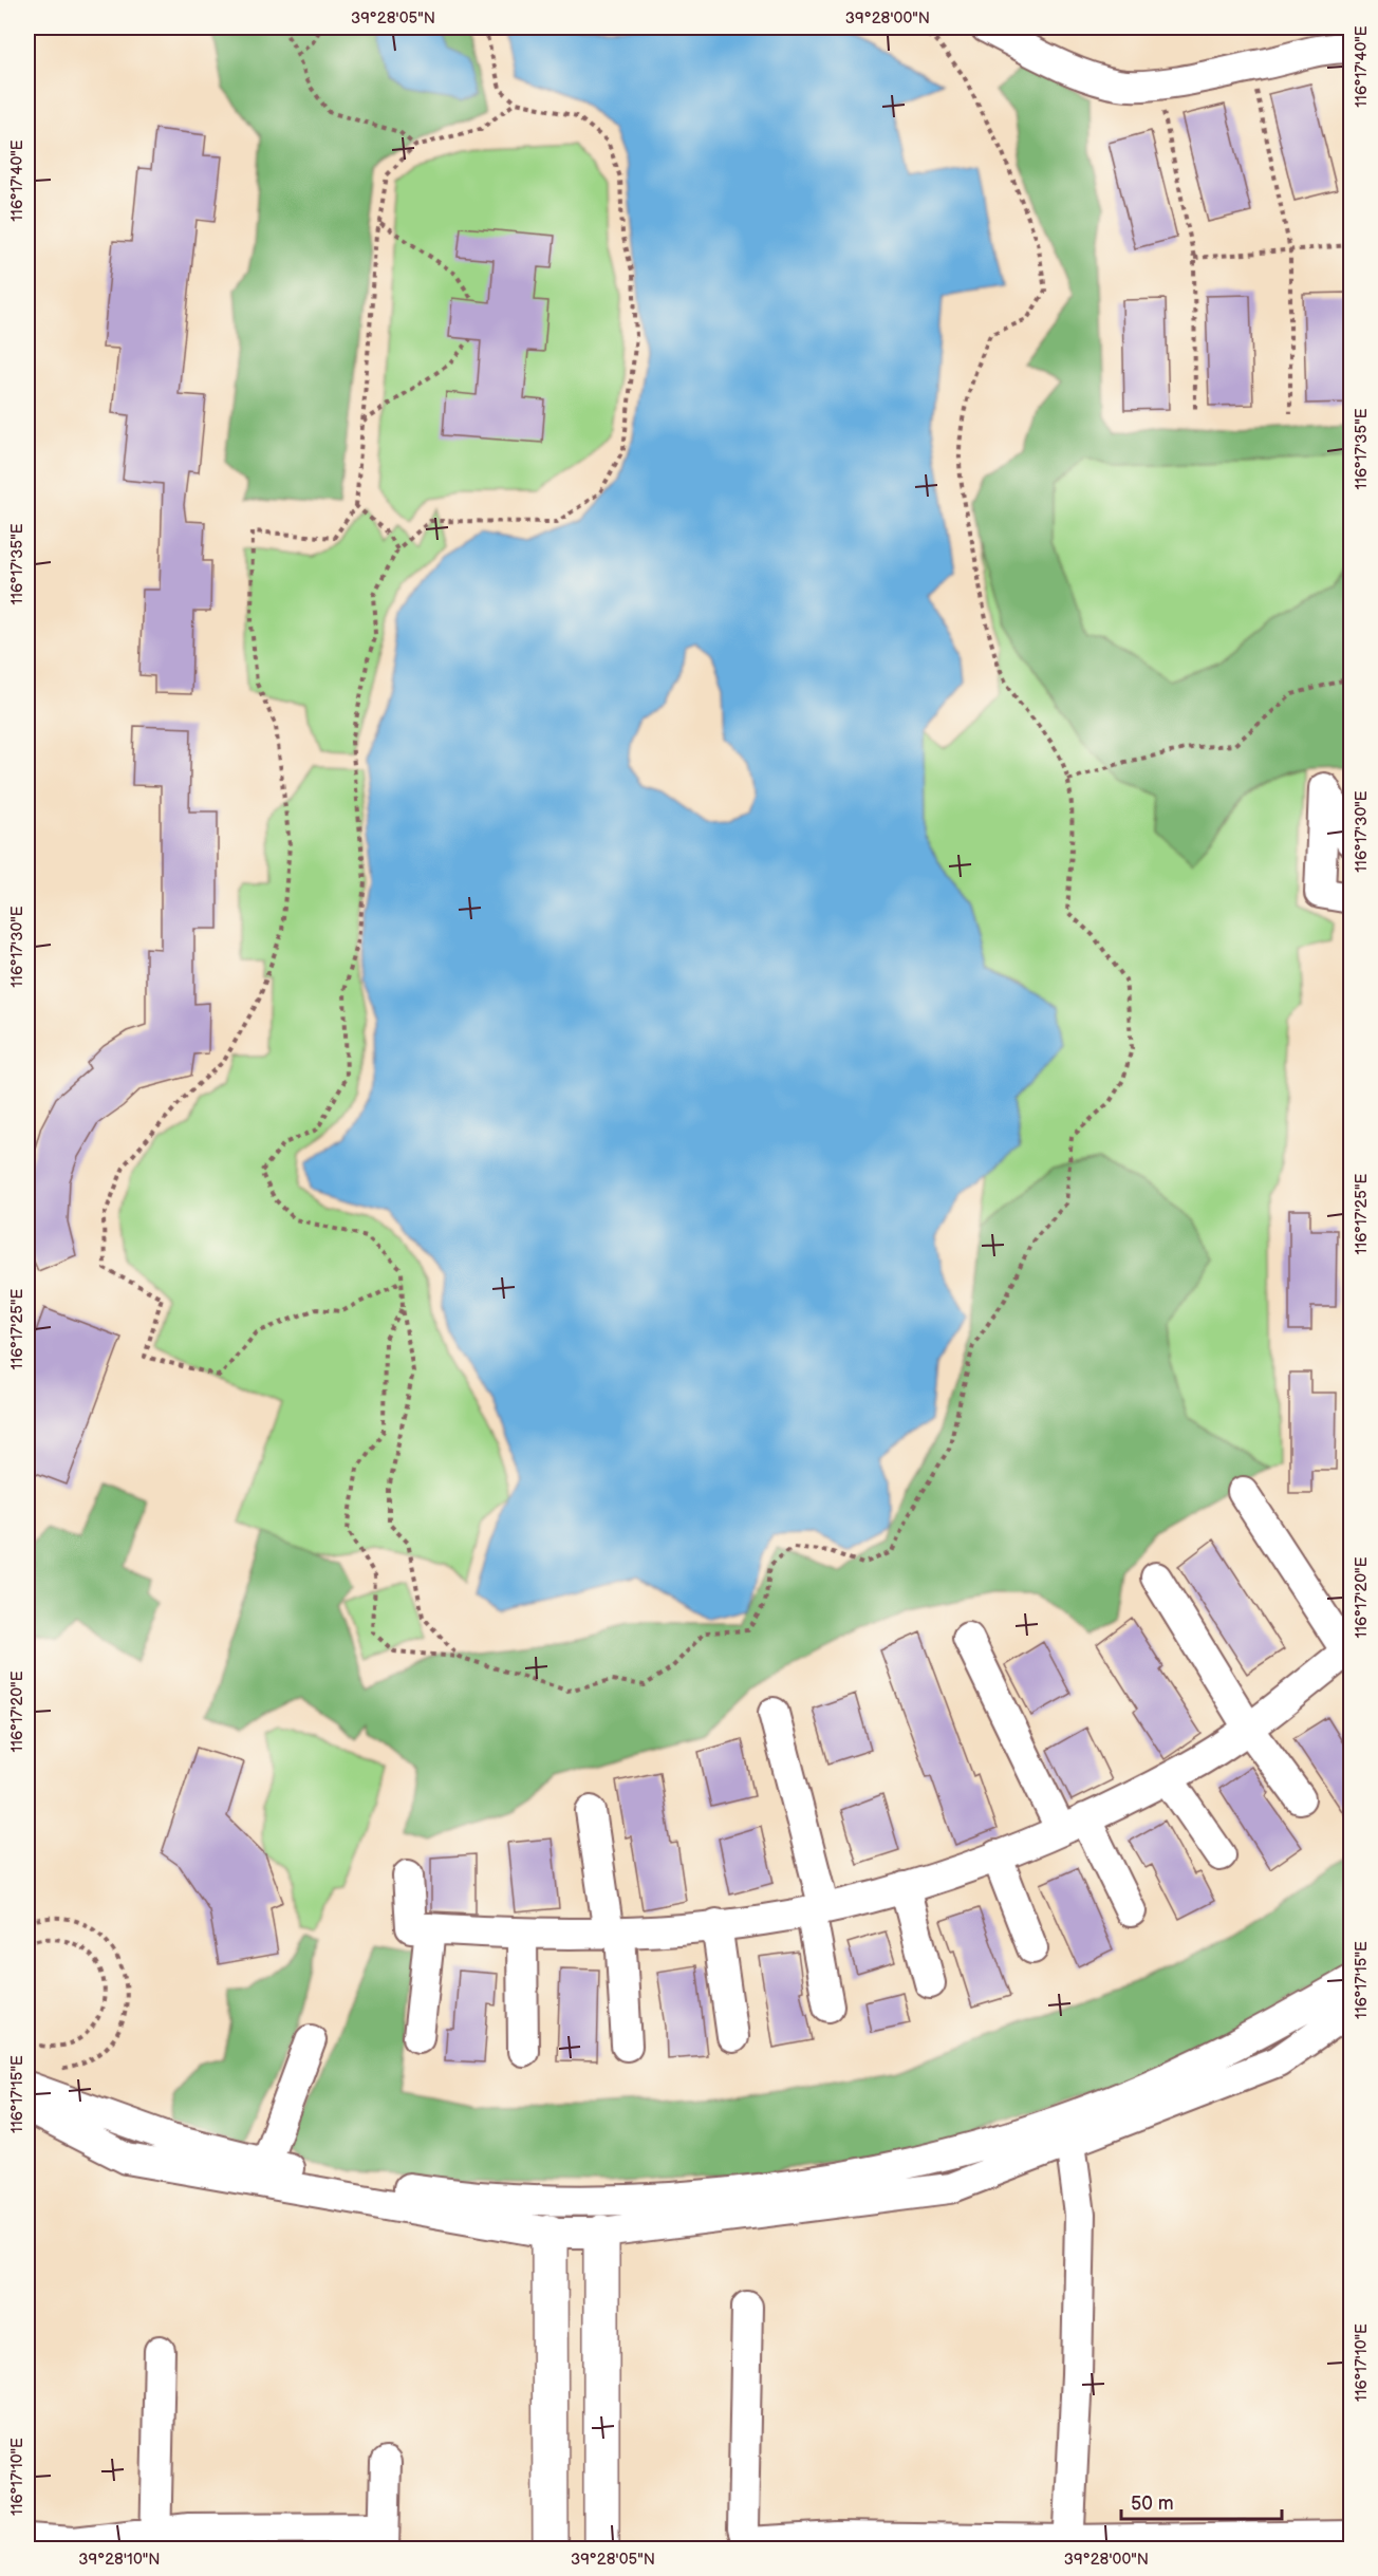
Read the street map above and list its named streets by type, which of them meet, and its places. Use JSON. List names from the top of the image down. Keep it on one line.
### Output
{"scale_bar":"50 m","coordinates":["39°28'05\"N","39°28'00\"N","116°17'40\"E","116°17'35\"E","116°17'30\"E","116°17'25\"E","116°17'20\"E","116°17'15\"E","116°17'10\"E","39°28'10\"N"]}
